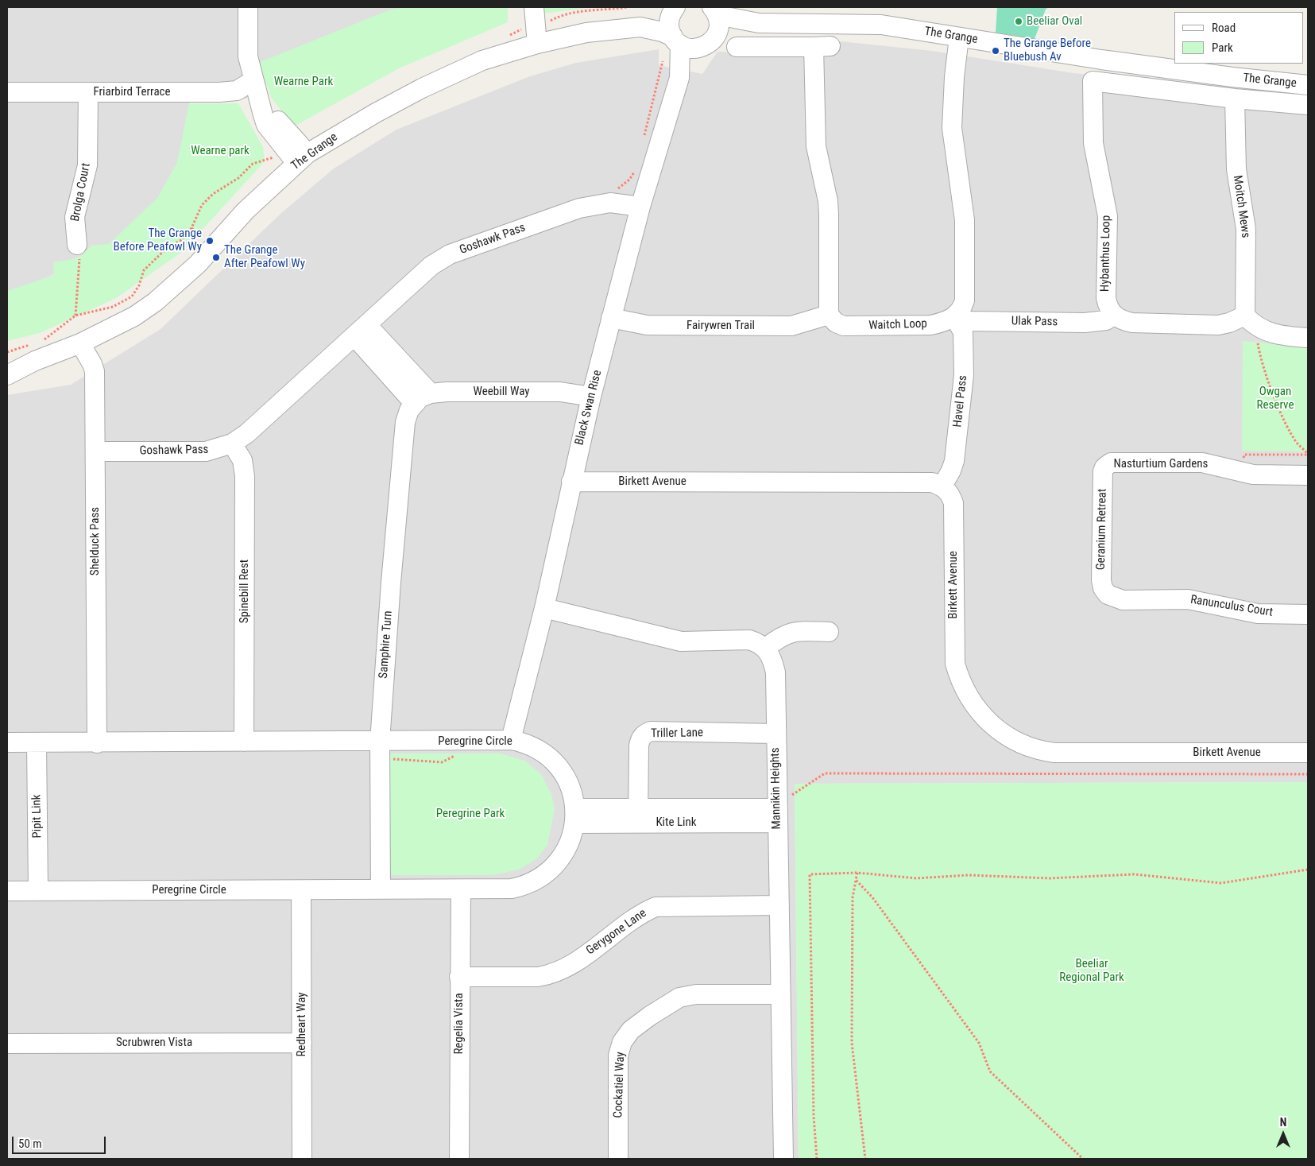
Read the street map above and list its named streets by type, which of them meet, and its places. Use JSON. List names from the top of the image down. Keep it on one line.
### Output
{"streets":{"street":["The Grange","Friarbird Terrace","Brolga Court","Moitch Mews","Goshawk Pass","Hybanthus Loop","Ulak Pass","Waitch Loop","Fairywren Trail","Weebill Way","Havel Pass","Black Swan Rise","Nasturtium Gardens","Birkett Avenue","Geranium Retreat","Shelduck Pass","Spinebill Rest","Ranunculus Court","Samphire Turn","Triller Lane","Peregrine Circle","Mannikin Heights","Pipit Link","Kite Link","Gerygone Lane","Regelia Vista","Redheart Way","Scrubwren Vista","Cockatiel Way"]},"crossings":[["The Grange","Black Swan Rise"],["The Grange","Shelduck Pass"],["Friarbird Terrace","Brolga Court"],["Moitch Mews","Hybanthus Loop"],["Goshawk Pass","Black Swan Rise"],["Goshawk Pass","Shelduck Pass"],["Goshawk Pass","Spinebill Rest"],["Hybanthus Loop","Ulak Pass"],["Ulak Pass","Waitch Loop"],["Ulak Pass","Havel Pass"],["Waitch Loop","Fairywren Trail"],["Waitch Loop","Havel Pass"],["Fairywren Trail","Black Swan Rise"],["Weebill Way","Black Swan Rise"],["Weebill Way","Samphire Turn"],["Havel Pass","Birkett Avenue"],["Black Swan Rise","Birkett Avenue"],["Black Swan Rise","Peregrine Circle"],["Nasturtium Gardens","Geranium Retreat"],["Geranium Retreat","Ranunculus Court"],["Shelduck Pass","Peregrine Circle"],["Spinebill Rest","Peregrine Circle"],["Samphire Turn","Peregrine Circle"],["Triller Lane","Mannikin Heights"],["Triller Lane","Kite Link"],["Peregrine Circle","Pipit Link"],["Peregrine Circle","Kite Link"],["Peregrine Circle","Regelia Vista"],["Peregrine Circle","Redheart Way"],["Mannikin Heights","Kite Link"],["Mannikin Heights","Gerygone Lane"],["Mannikin Heights","Cockatiel Way"],["Gerygone Lane","Regelia Vista"],["Redheart Way","Scrubwren Vista"]],"parks":["Wearne Park","Wearne park","Owgan Reserve","Peregrine Park","Beeliar Regional Park"],"places":["Beeliar Oval","The Grange Before Bluebush Av","The Grange Before Peafowl Wy","The Grange After Peafowl Wy"],"legend":["Road","Park"],"scale_bar":"50 m","north":"top"}
